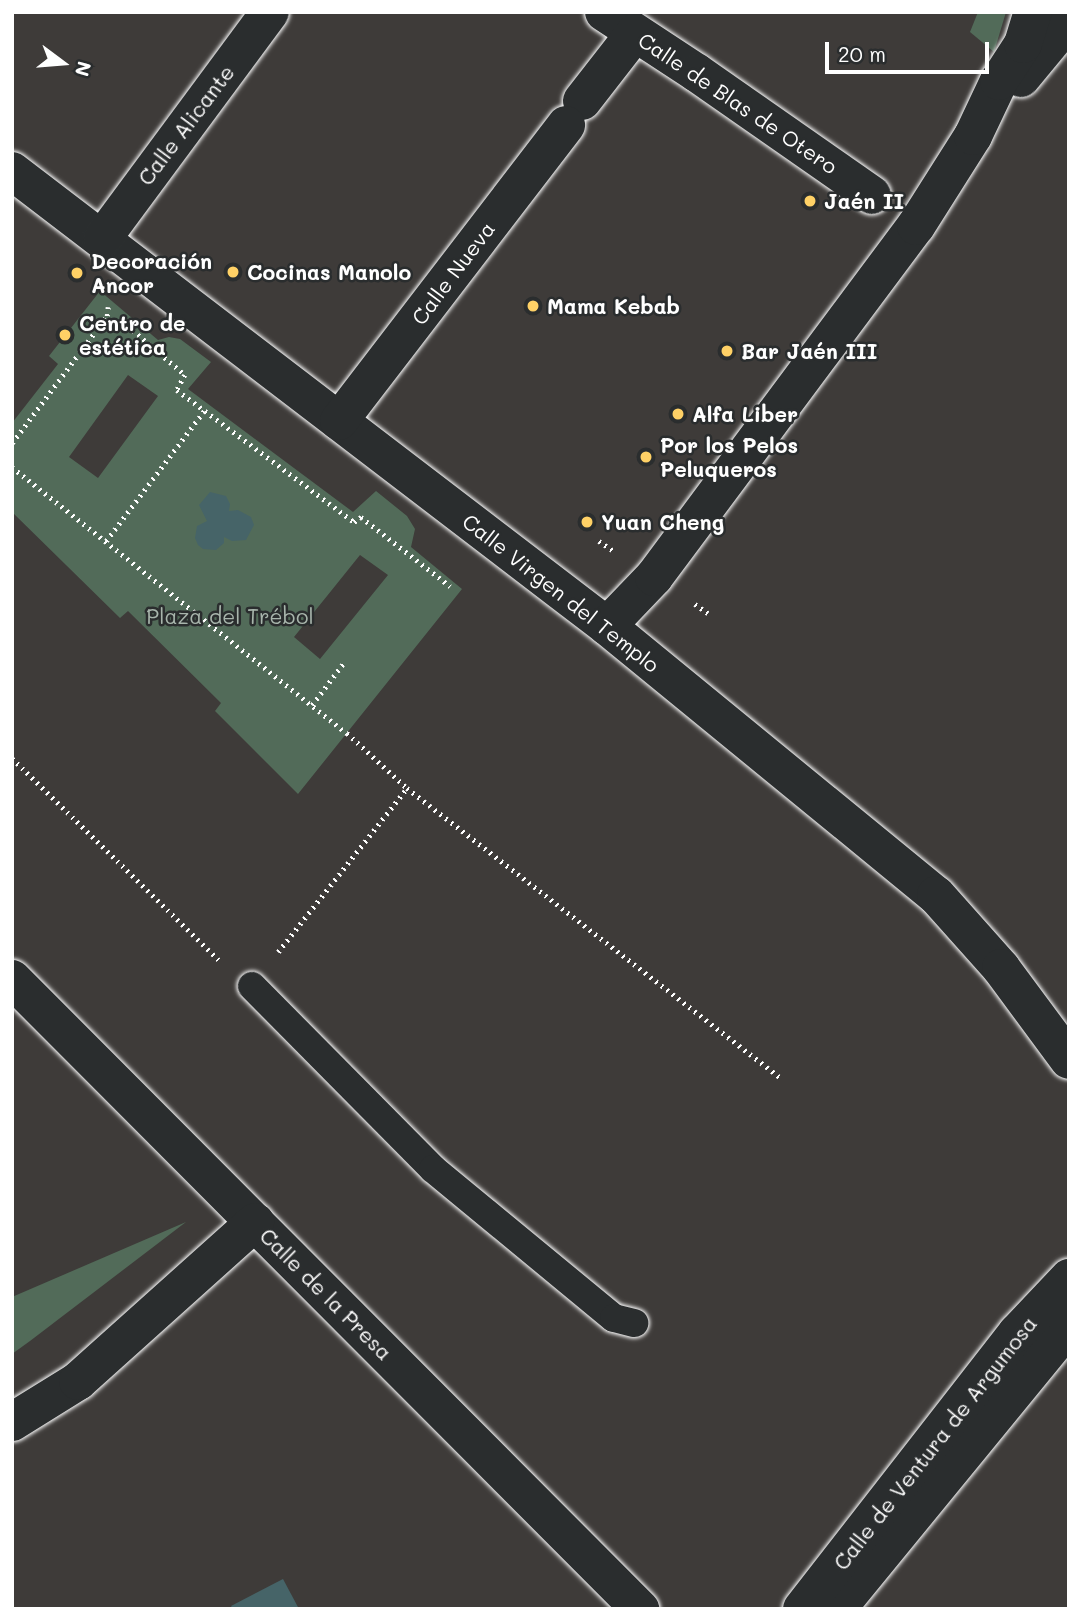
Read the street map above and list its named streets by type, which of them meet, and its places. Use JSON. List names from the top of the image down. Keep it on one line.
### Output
{"streets":{"street":["Calle de Blas de Otero","Calle Alicante","Calle Nueva","Calle Virgen del Templo","Calle de la Presa","Calle de Ventura de Argumosa"]},"crossings":[["Calle de Blas de Otero","Calle Nueva"],["Calle Alicante","Calle Virgen del Templo"],["Calle Nueva","Calle Virgen del Templo"]],"parks":["Plaza del Trébol"],"places":["Jaén II","Cocinas Manolo","Decoración Ancor","Mama Kebab","Centro de estética","Bar Jaén III","Alfa Liber","Por los Pelos Peluqueros","Yuan Cheng"],"scale_bar":"20 m","north":"right"}
